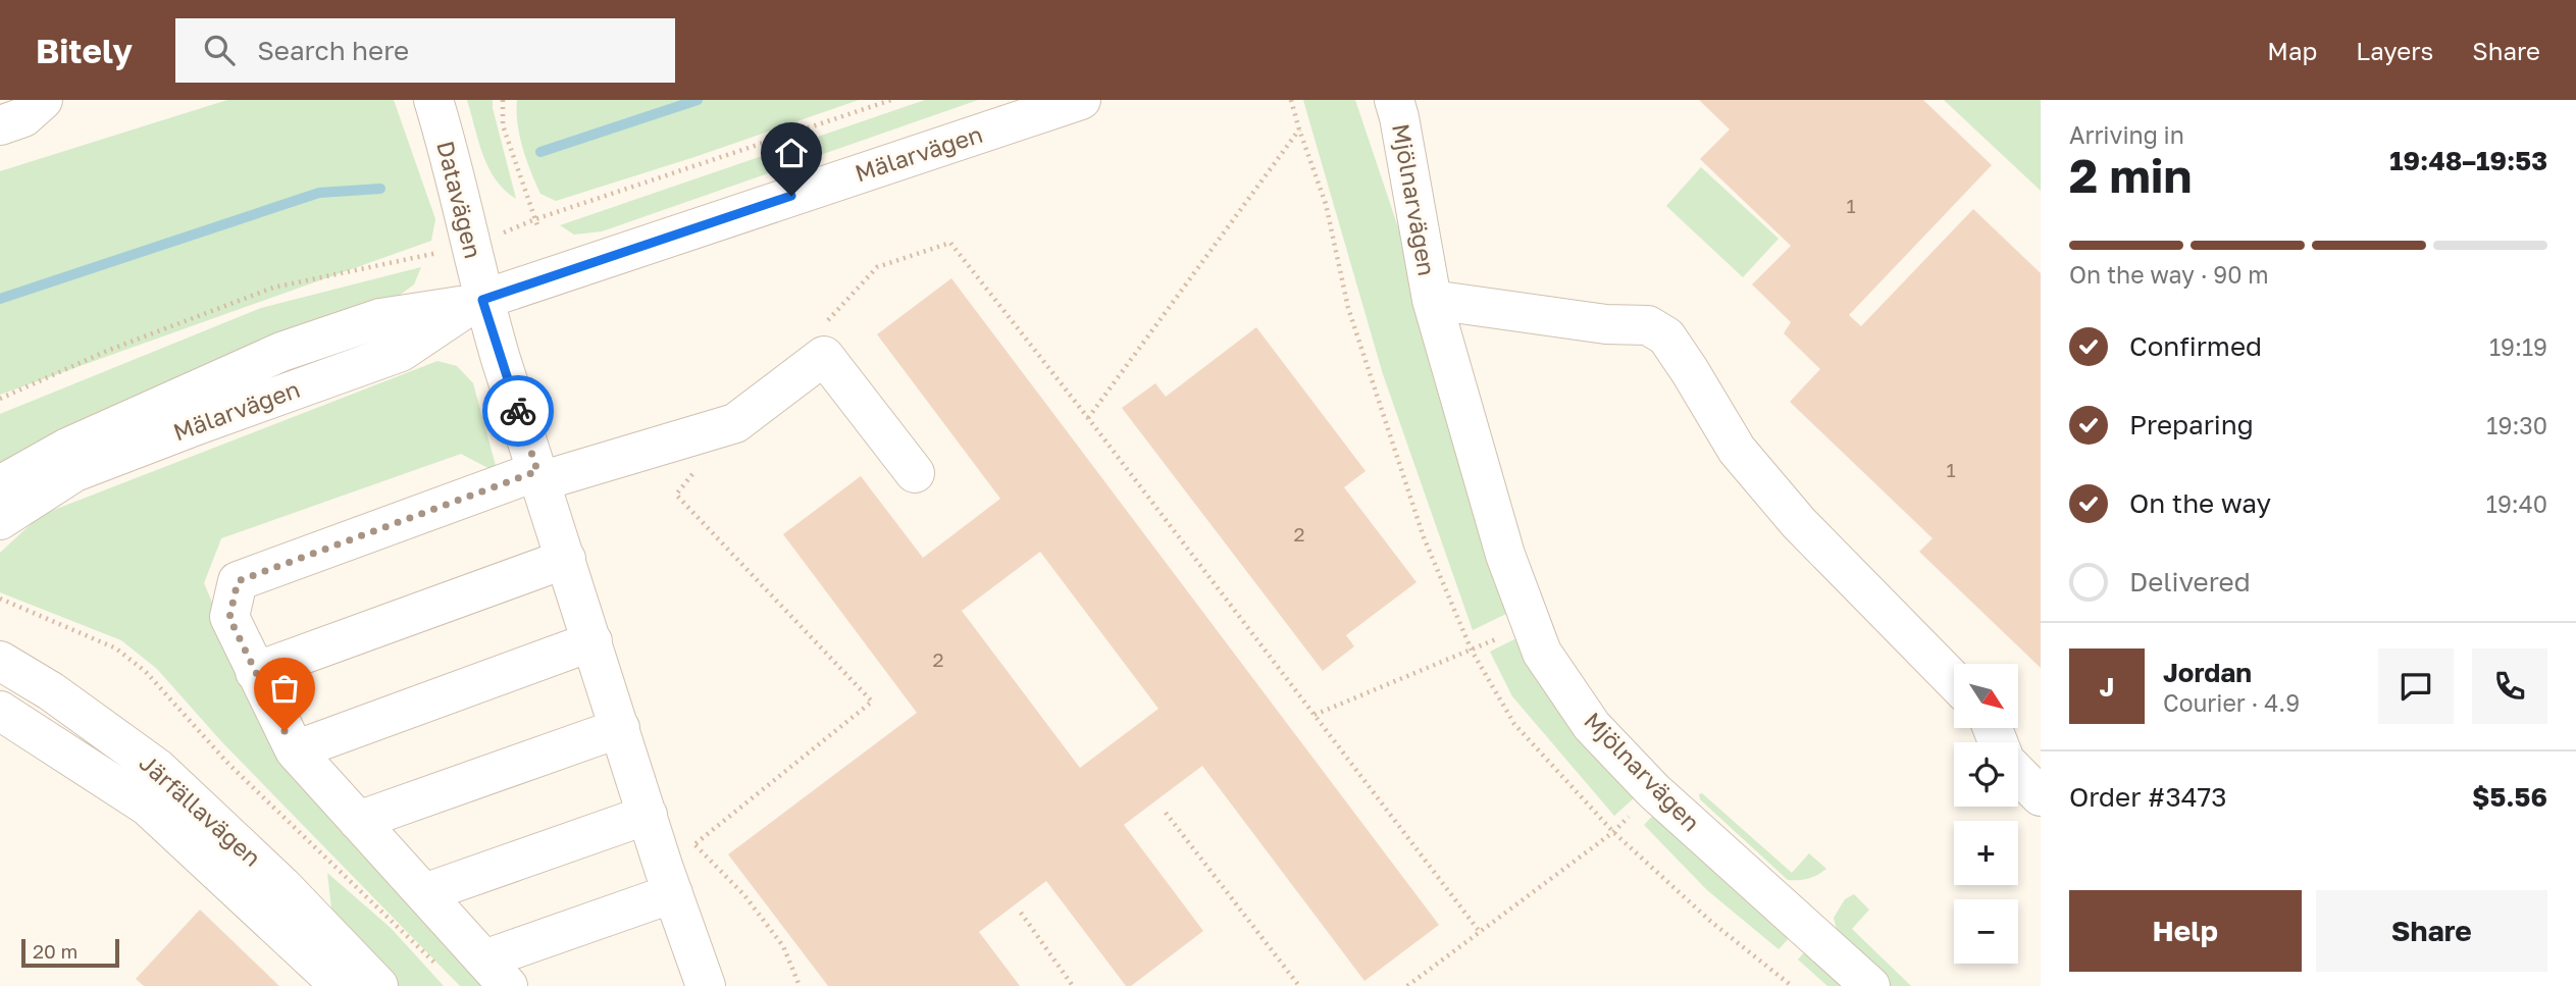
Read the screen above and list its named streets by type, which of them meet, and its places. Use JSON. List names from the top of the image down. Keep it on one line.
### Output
{"streets":{"street":["Mälarvägen","Datavägen","Mjölnarvägen","Järfällavägen"]},"crossings":[["Mälarvägen","Datavägen"]],"house_numbers":["1","1","2","2"],"scale_bar":"20 m","north":"bottom right","page":{"header":"Bitely","search":"Search here","nav":["Map","Layers","Share"],"heading":["2 min","Arriving in","19:48–19:53"],"panel":["Jordan","Courier · 4.9","Order #3473","$5.56"],"bar":"On the way · 90 m","list":[["Confirmed","19:19"],["Preparing","19:30"],["On the way","19:40"],"Delivered"],"round":"J","map_buttons":["+","−"],"buttons":["Help","Share"],"scale":"20 m"}}
